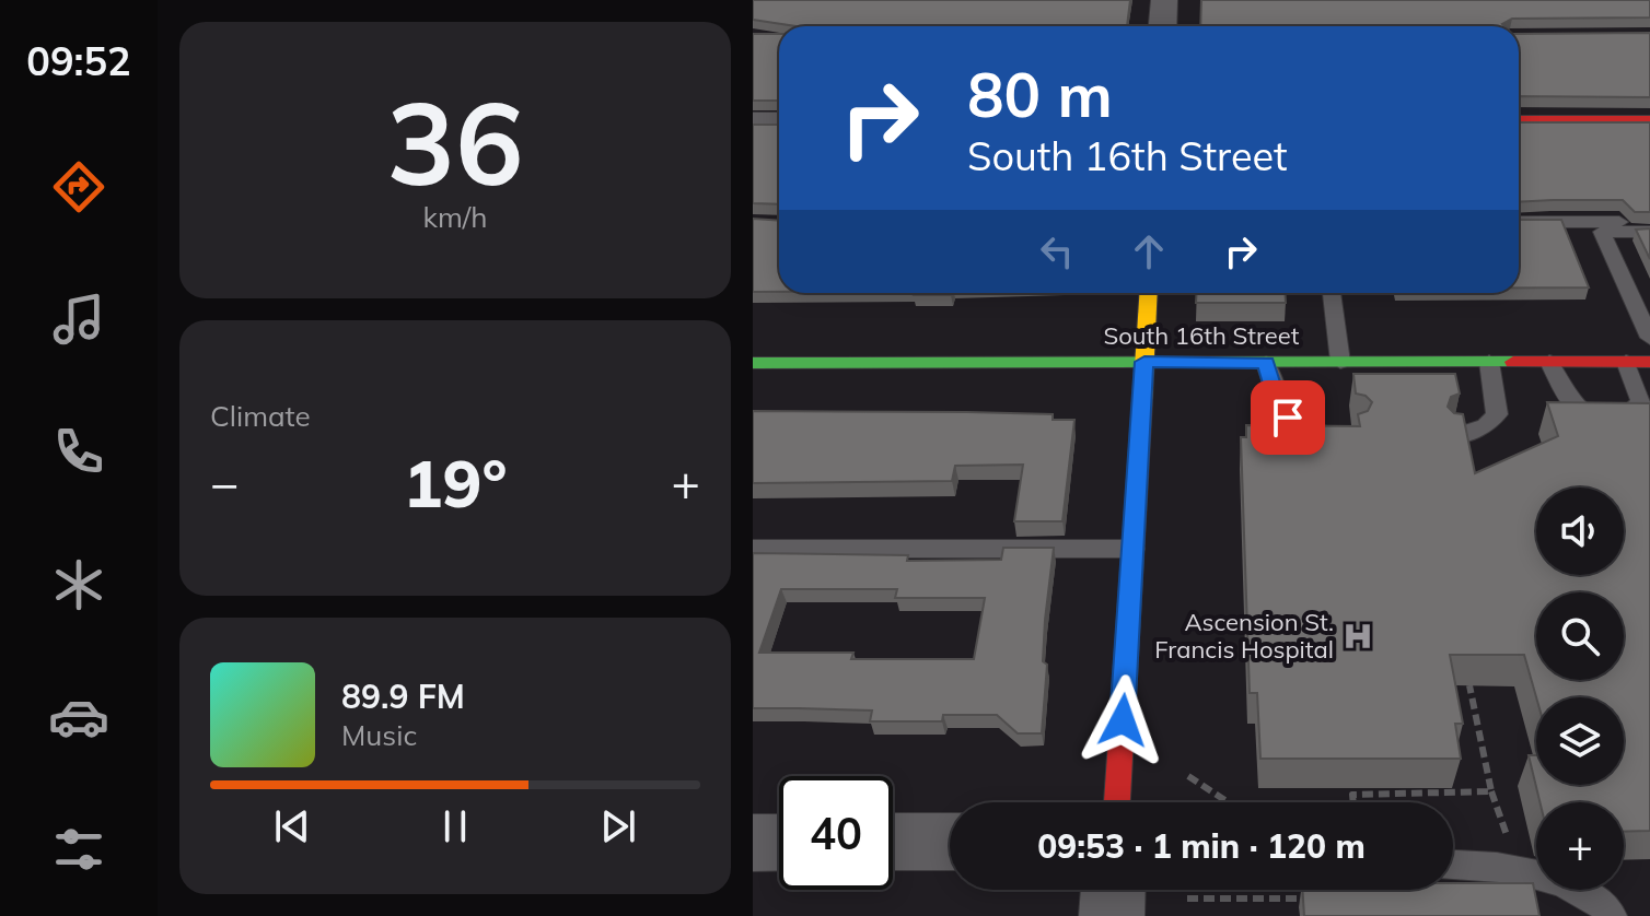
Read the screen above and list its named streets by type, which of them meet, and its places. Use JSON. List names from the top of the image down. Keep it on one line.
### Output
{"streets":{"street":["South 16th Street"]},"places":{"hospital":["Ascension St. Francis Hospital"]},"page":{"tabs":"09:52","tile":[["36","km/h"],"Climate"],"turn":["80 m","South 16th Street"],"heat":["−","19°","+"],"map_buttons":"+","song":["89.9 FM","Music"],"limit":"40","trip":"09:53 · 1 min · 120 m"}}
